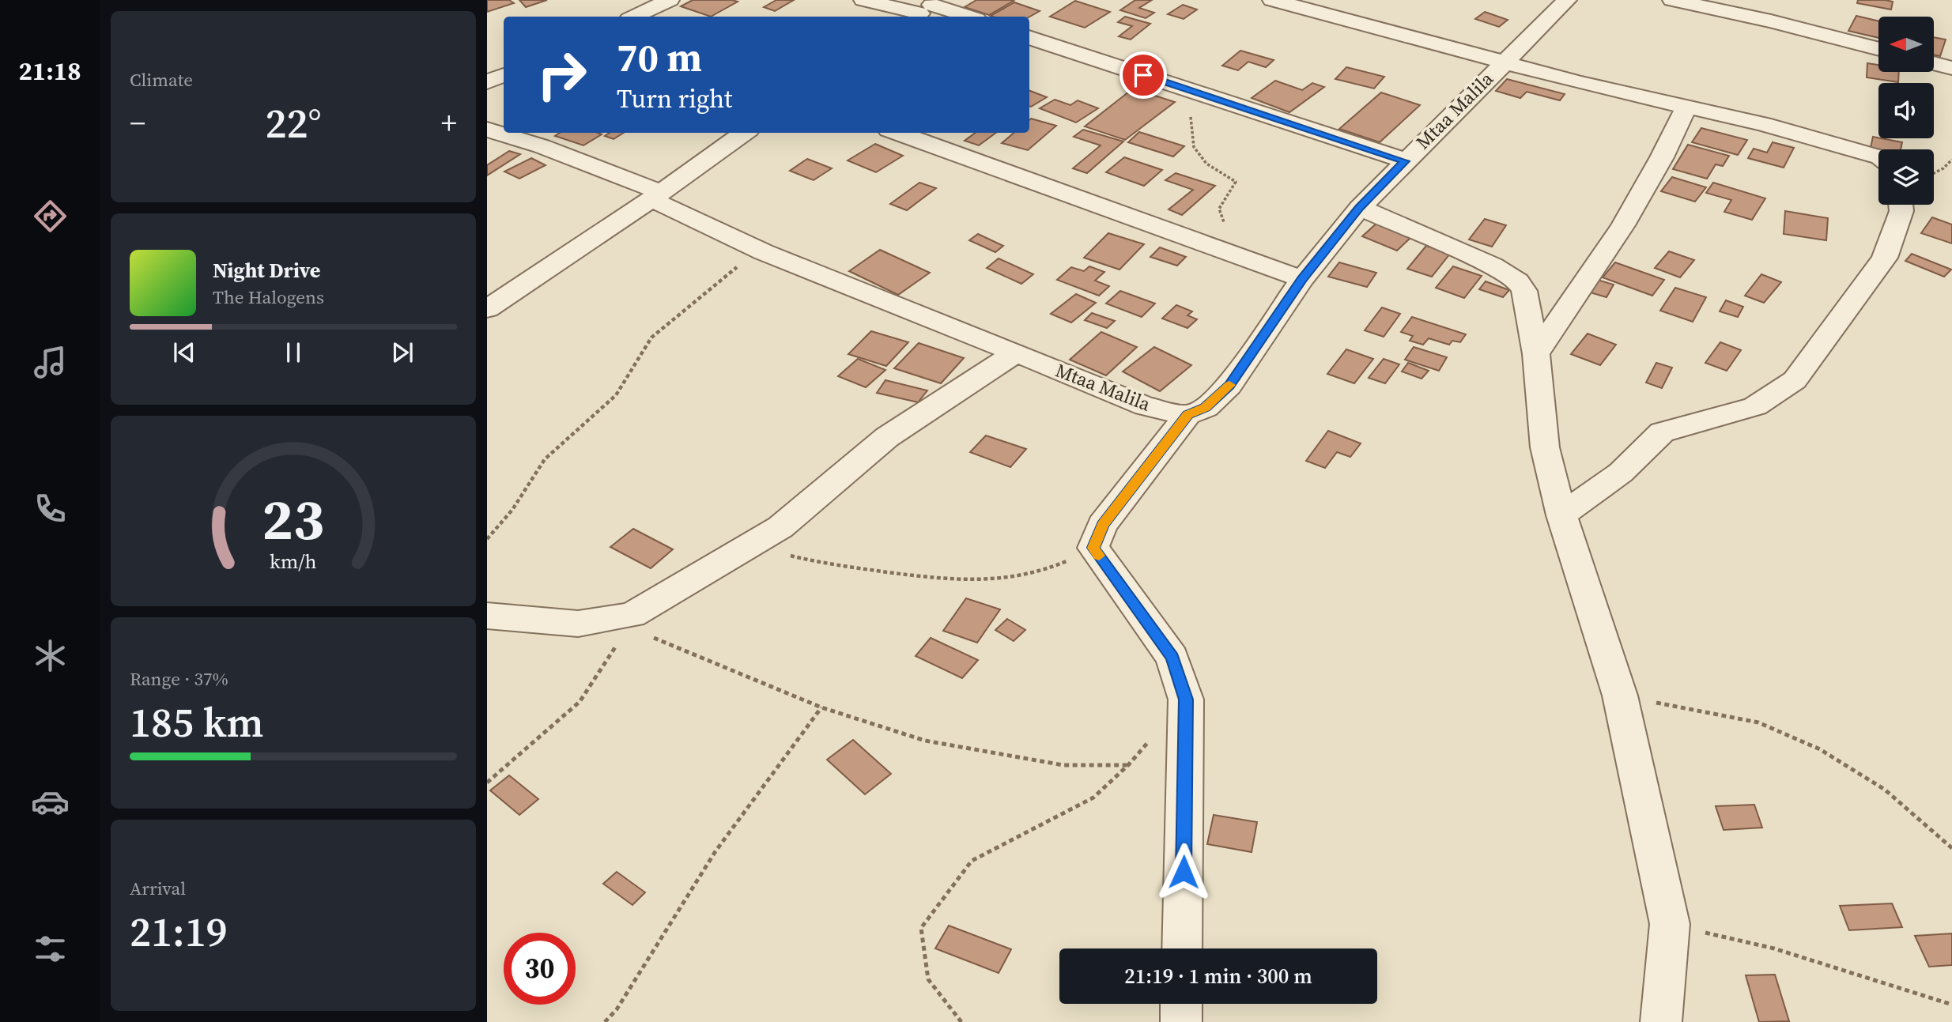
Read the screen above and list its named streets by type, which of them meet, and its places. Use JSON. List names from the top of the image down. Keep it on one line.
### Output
{"streets":{"street":["Mtaa Malila"]},"north":"left","page":{"tabs":"21:18","tile":["Climate",["Range · 37%","185 km"],["Arrival","21:19"]],"turn":["70 m","Turn right"],"heat":["−","22°","+"],"song":["Night Drive","The Halogens"],"limit":"30","trip":"21:19 · 1 min · 300 m","gauge":["23","km/h"]}}
